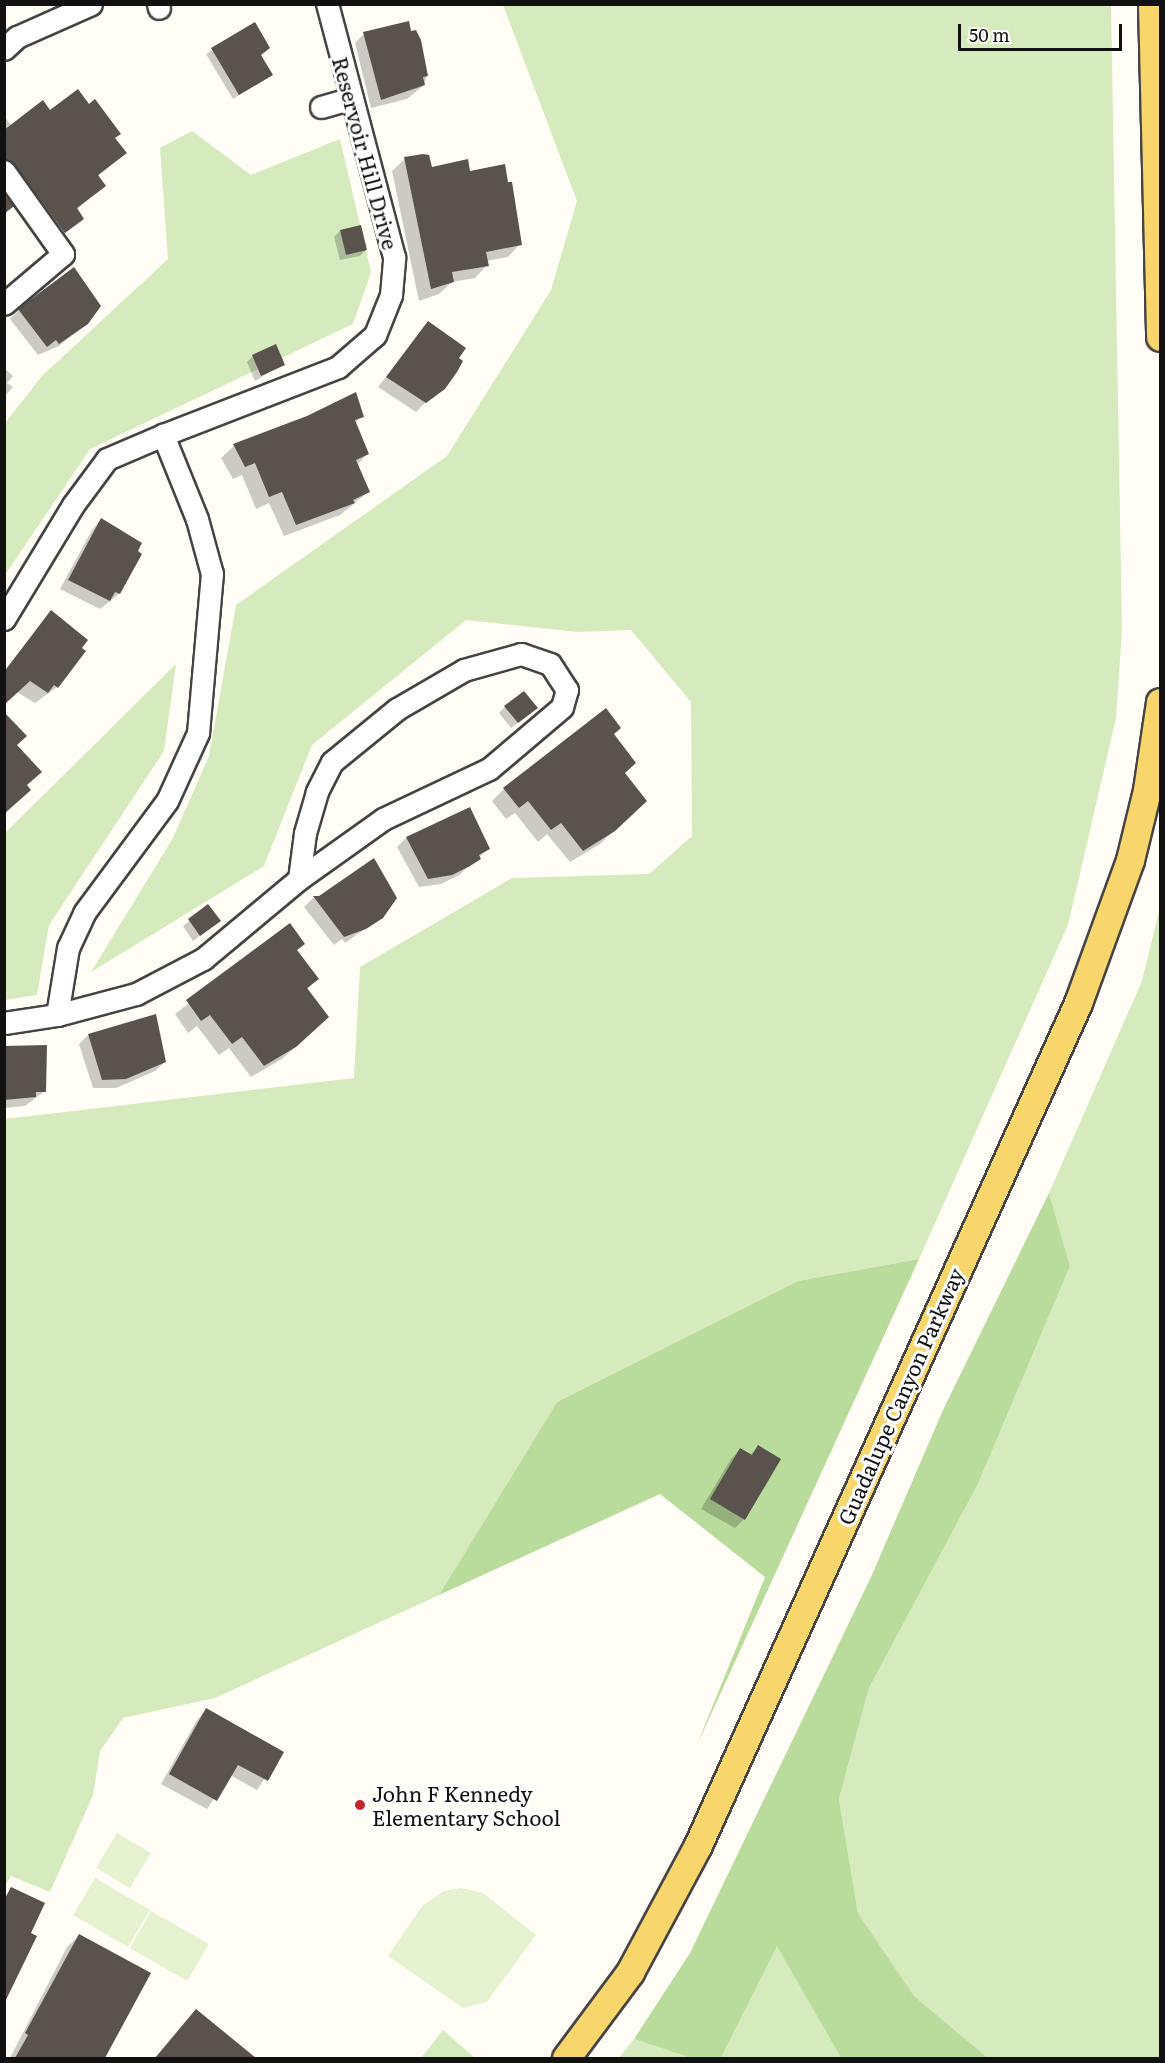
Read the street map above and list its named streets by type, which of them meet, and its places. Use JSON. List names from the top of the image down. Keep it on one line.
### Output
{"streets":{"main road":["Guadalupe Canyon Parkway"],"street":["Reservoir Hill Drive"]},"places":["John F Kennedy Elementary School"],"scale_bar":"50 m"}
